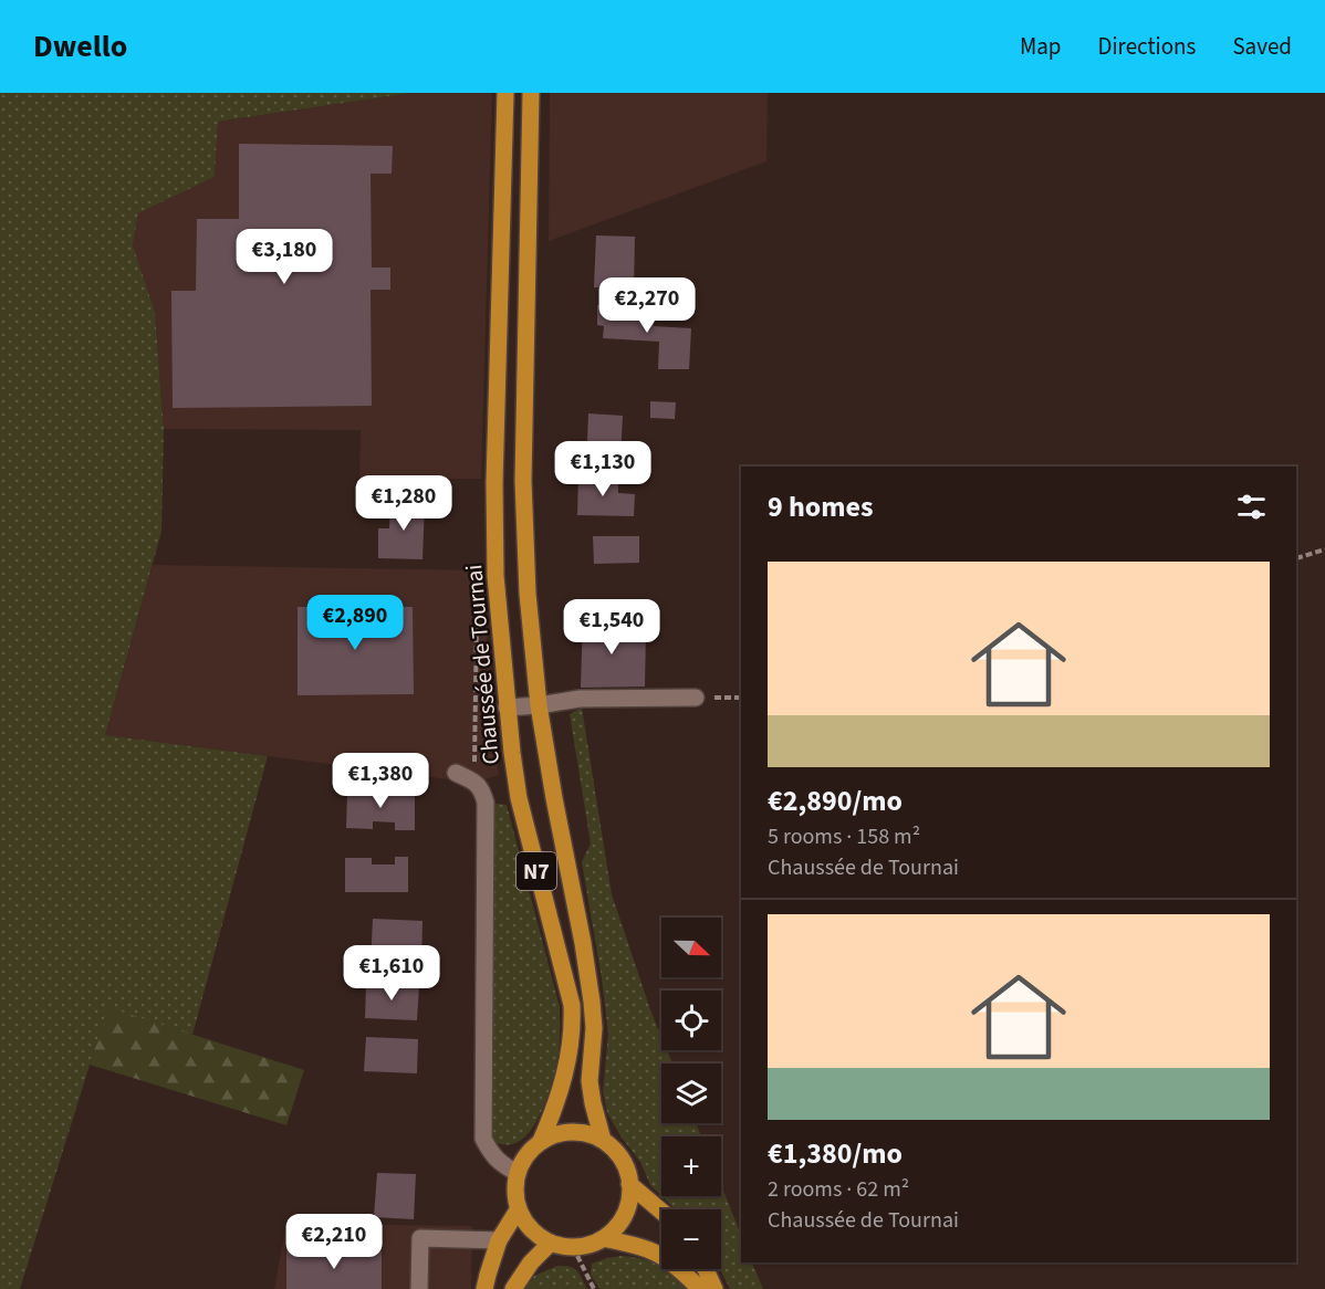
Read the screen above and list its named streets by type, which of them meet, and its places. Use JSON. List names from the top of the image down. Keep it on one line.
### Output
{"streets":{"main road":["Chaussée de Tournai","N7"]},"crossings":[["Chaussée de Tournai","N7"]],"north":"right","page":{"header":"Dwello","nav":["Map","Directions","Saved"],"price":["€3,180","€2,270","€1,130","€1,280","€2,890","€1,540","€1,380","€1,610","€2,210"],"heading":"9 homes","list":[{"name":"€2,890/mo","note":"5 rooms · 158 m² · Chaussée de Tournai"},{"name":"€1,380/mo","note":"2 rooms · 62 m² · Chaussée de Tournai"}],"map_buttons":["+","−"]}}
